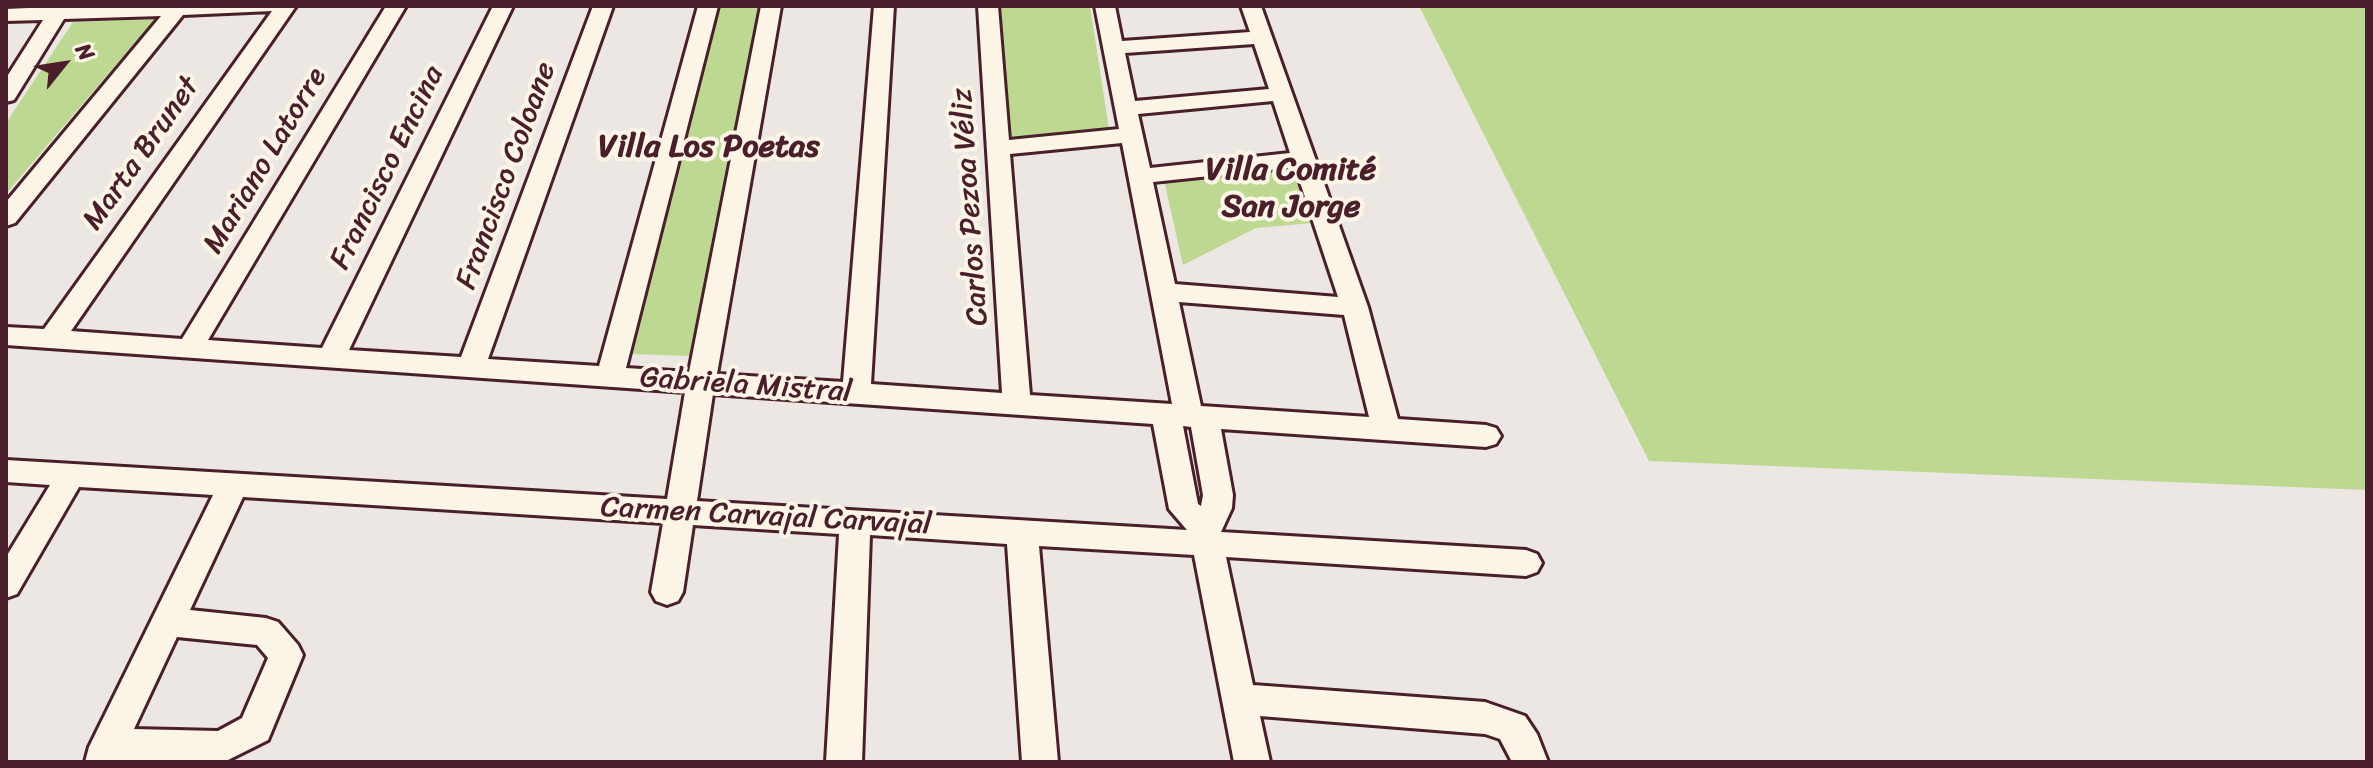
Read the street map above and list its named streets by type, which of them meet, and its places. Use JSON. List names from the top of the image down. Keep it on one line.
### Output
{"streets":{"street":["Marta Brunet","Mariano Latorre","Francisco Encina","Francisco Coloane","Carlos Pezoa Véliz","Gabriela Mistral","Carmen Carvajal Carvajal"]},"crossings":[["Marta Brunet","Gabriela Mistral"],["Mariano Latorre","Gabriela Mistral"],["Francisco Encina","Gabriela Mistral"],["Francisco Coloane","Gabriela Mistral"],["Carlos Pezoa Véliz","Gabriela Mistral"]],"districts":["Villa Los Poetas","Villa Comité San Jorge"],"north":"top right"}
